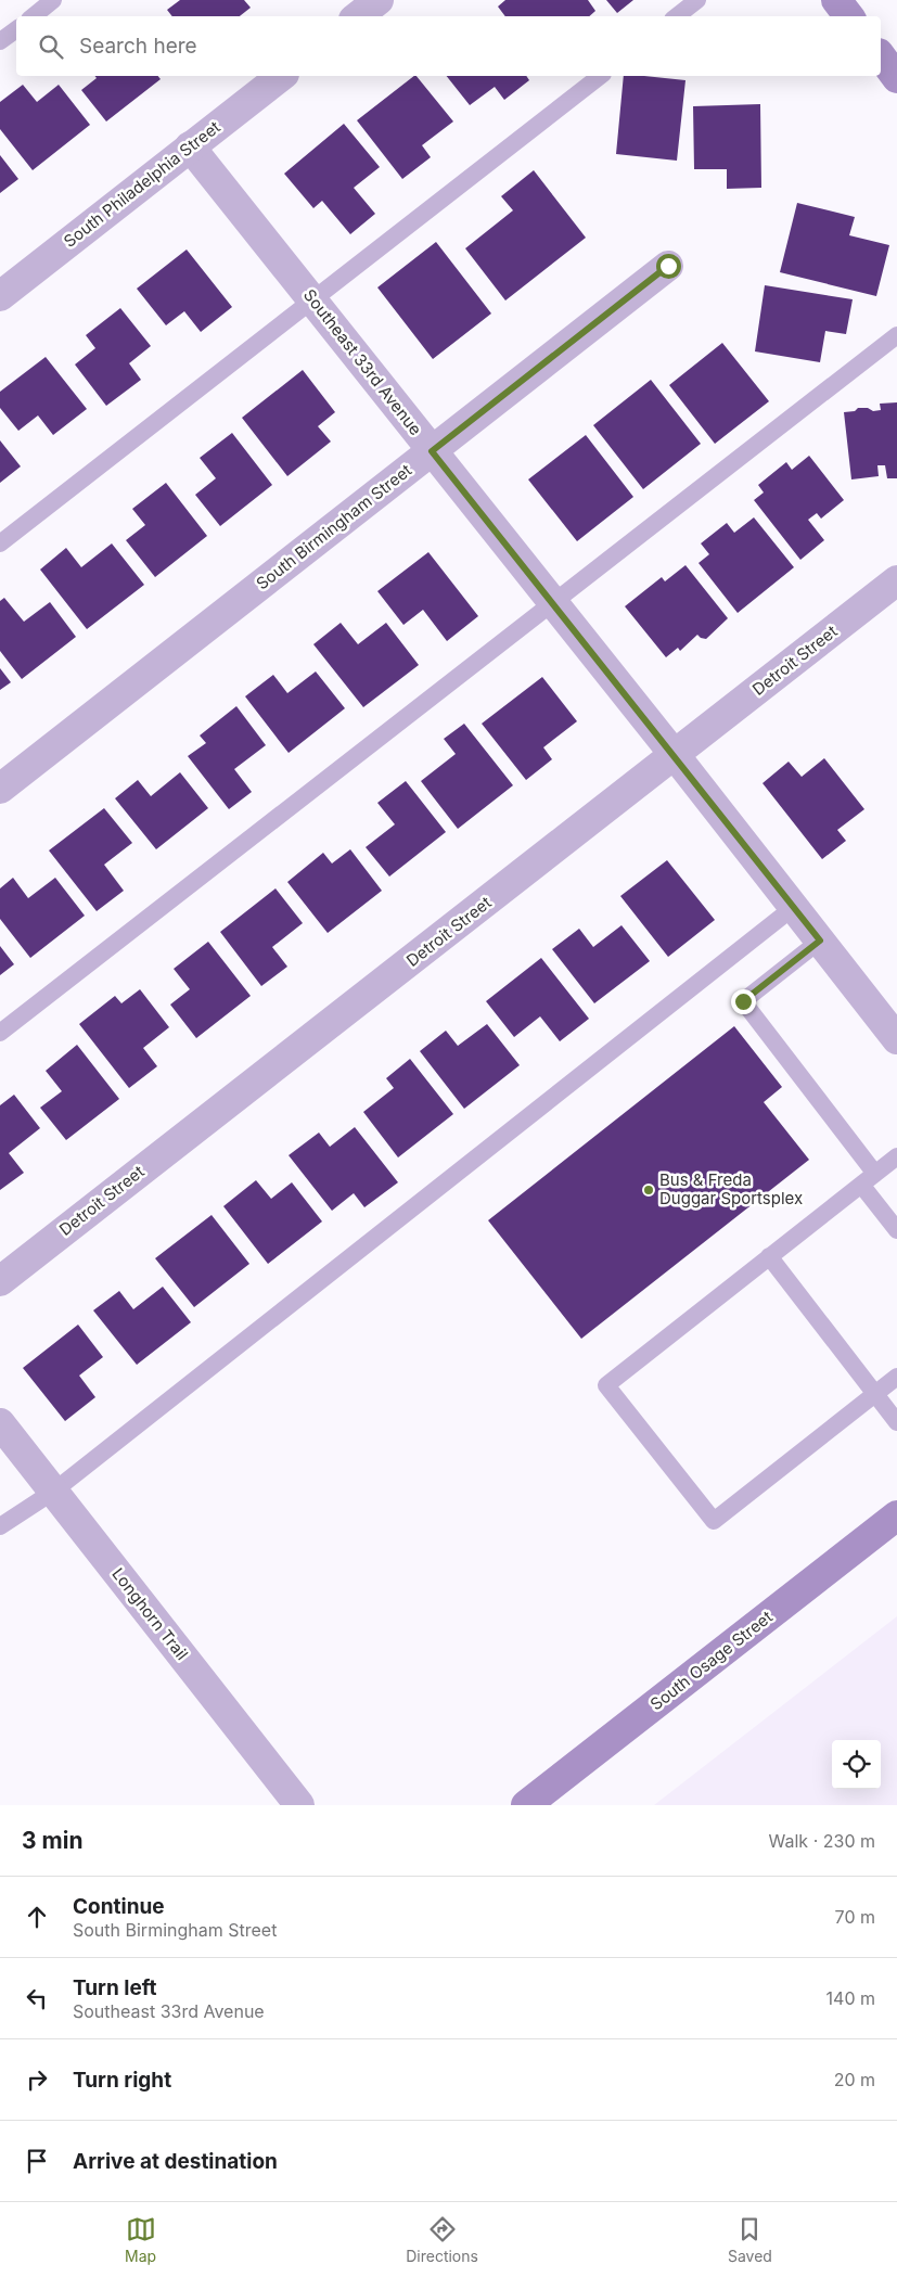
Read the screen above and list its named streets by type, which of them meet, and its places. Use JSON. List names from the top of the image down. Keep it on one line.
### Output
{"streets":{"main road":["South Osage Street"],"street":["South Philadelphia Street","Southeast 33rd Avenue","South Birmingham Street","Detroit Street","Longhorn Trail"]},"crossings":[["South Philadelphia Street","Southeast 33rd Avenue"],["Southeast 33rd Avenue","South Birmingham Street"],["Southeast 33rd Avenue","Detroit Street"]],"places":["Bus & Freda Duggar Sportsplex"],"page":{"search":"Search here","heading":["3 min","Walk · 230 m"],"list":[["Continue","South Birmingham Street","70 m"],["Turn left","Southeast 33rd Avenue","140 m"],["Turn right","20 m"],"Arrive at destination"],"nav":["Map","Directions","Saved"]}}
